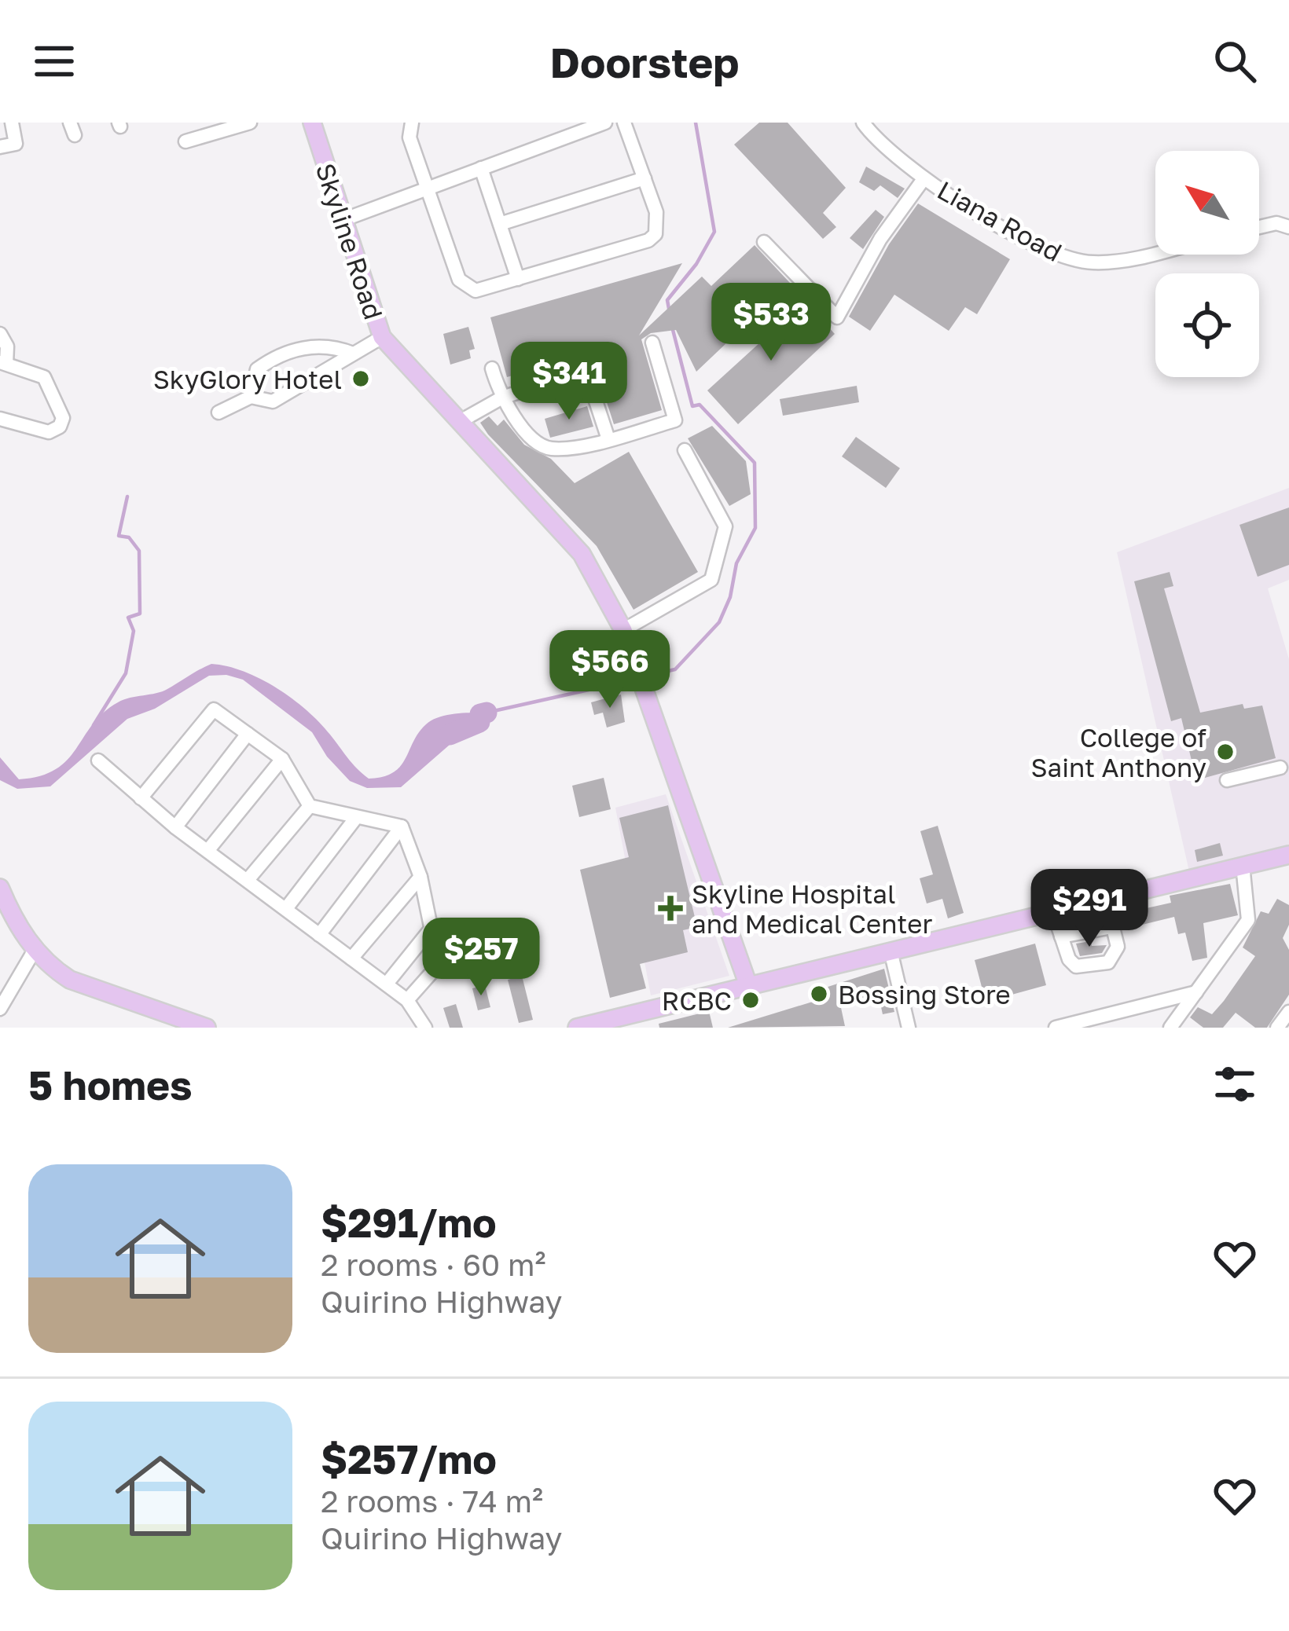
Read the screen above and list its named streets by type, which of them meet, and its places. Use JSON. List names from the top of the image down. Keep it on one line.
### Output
{"streets":{"main road":["Skyline Road"],"street":["Liana Road"]},"places":{"other":["SkyGlory Hotel","College of Saint Anthony","Bossing Store","RCBC"],"health":["Skyline Hospital and Medical Center"]},"north":"top left","page":{"header":"Doorstep","price":["$533","$341","$566","$291","$257"],"heading":"5 homes","list":[{"name":"$291/mo","note":"2 rooms · 60 m² · Quirino Highway"},{"name":"$257/mo","note":"2 rooms · 74 m² · Quirino Highway"}]}}
